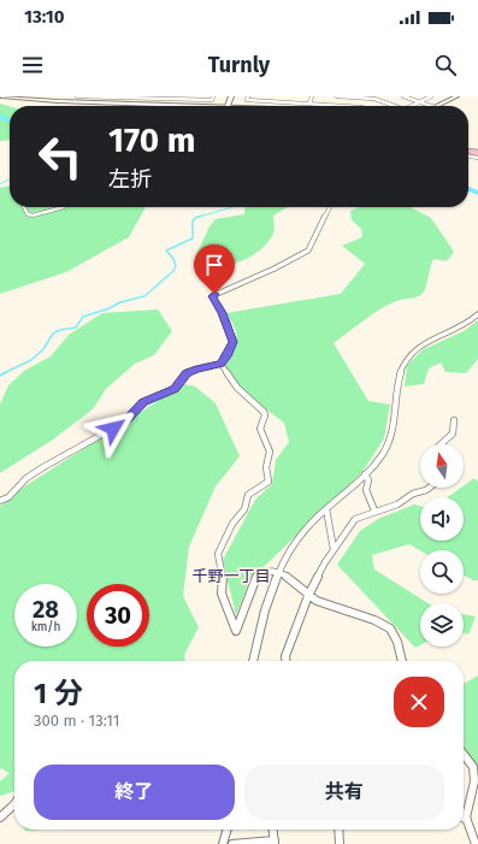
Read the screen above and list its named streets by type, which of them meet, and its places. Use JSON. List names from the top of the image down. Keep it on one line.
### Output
{"districts":["千野一丁目"],"north":"top","page":{"status":"13:10","header":"Turnly","turn":["170 m","左折"],"speed":"28 km/h","limit":"30","heading":["1 分","300 m · 13:11"],"buttons":["終了","共有"]}}
